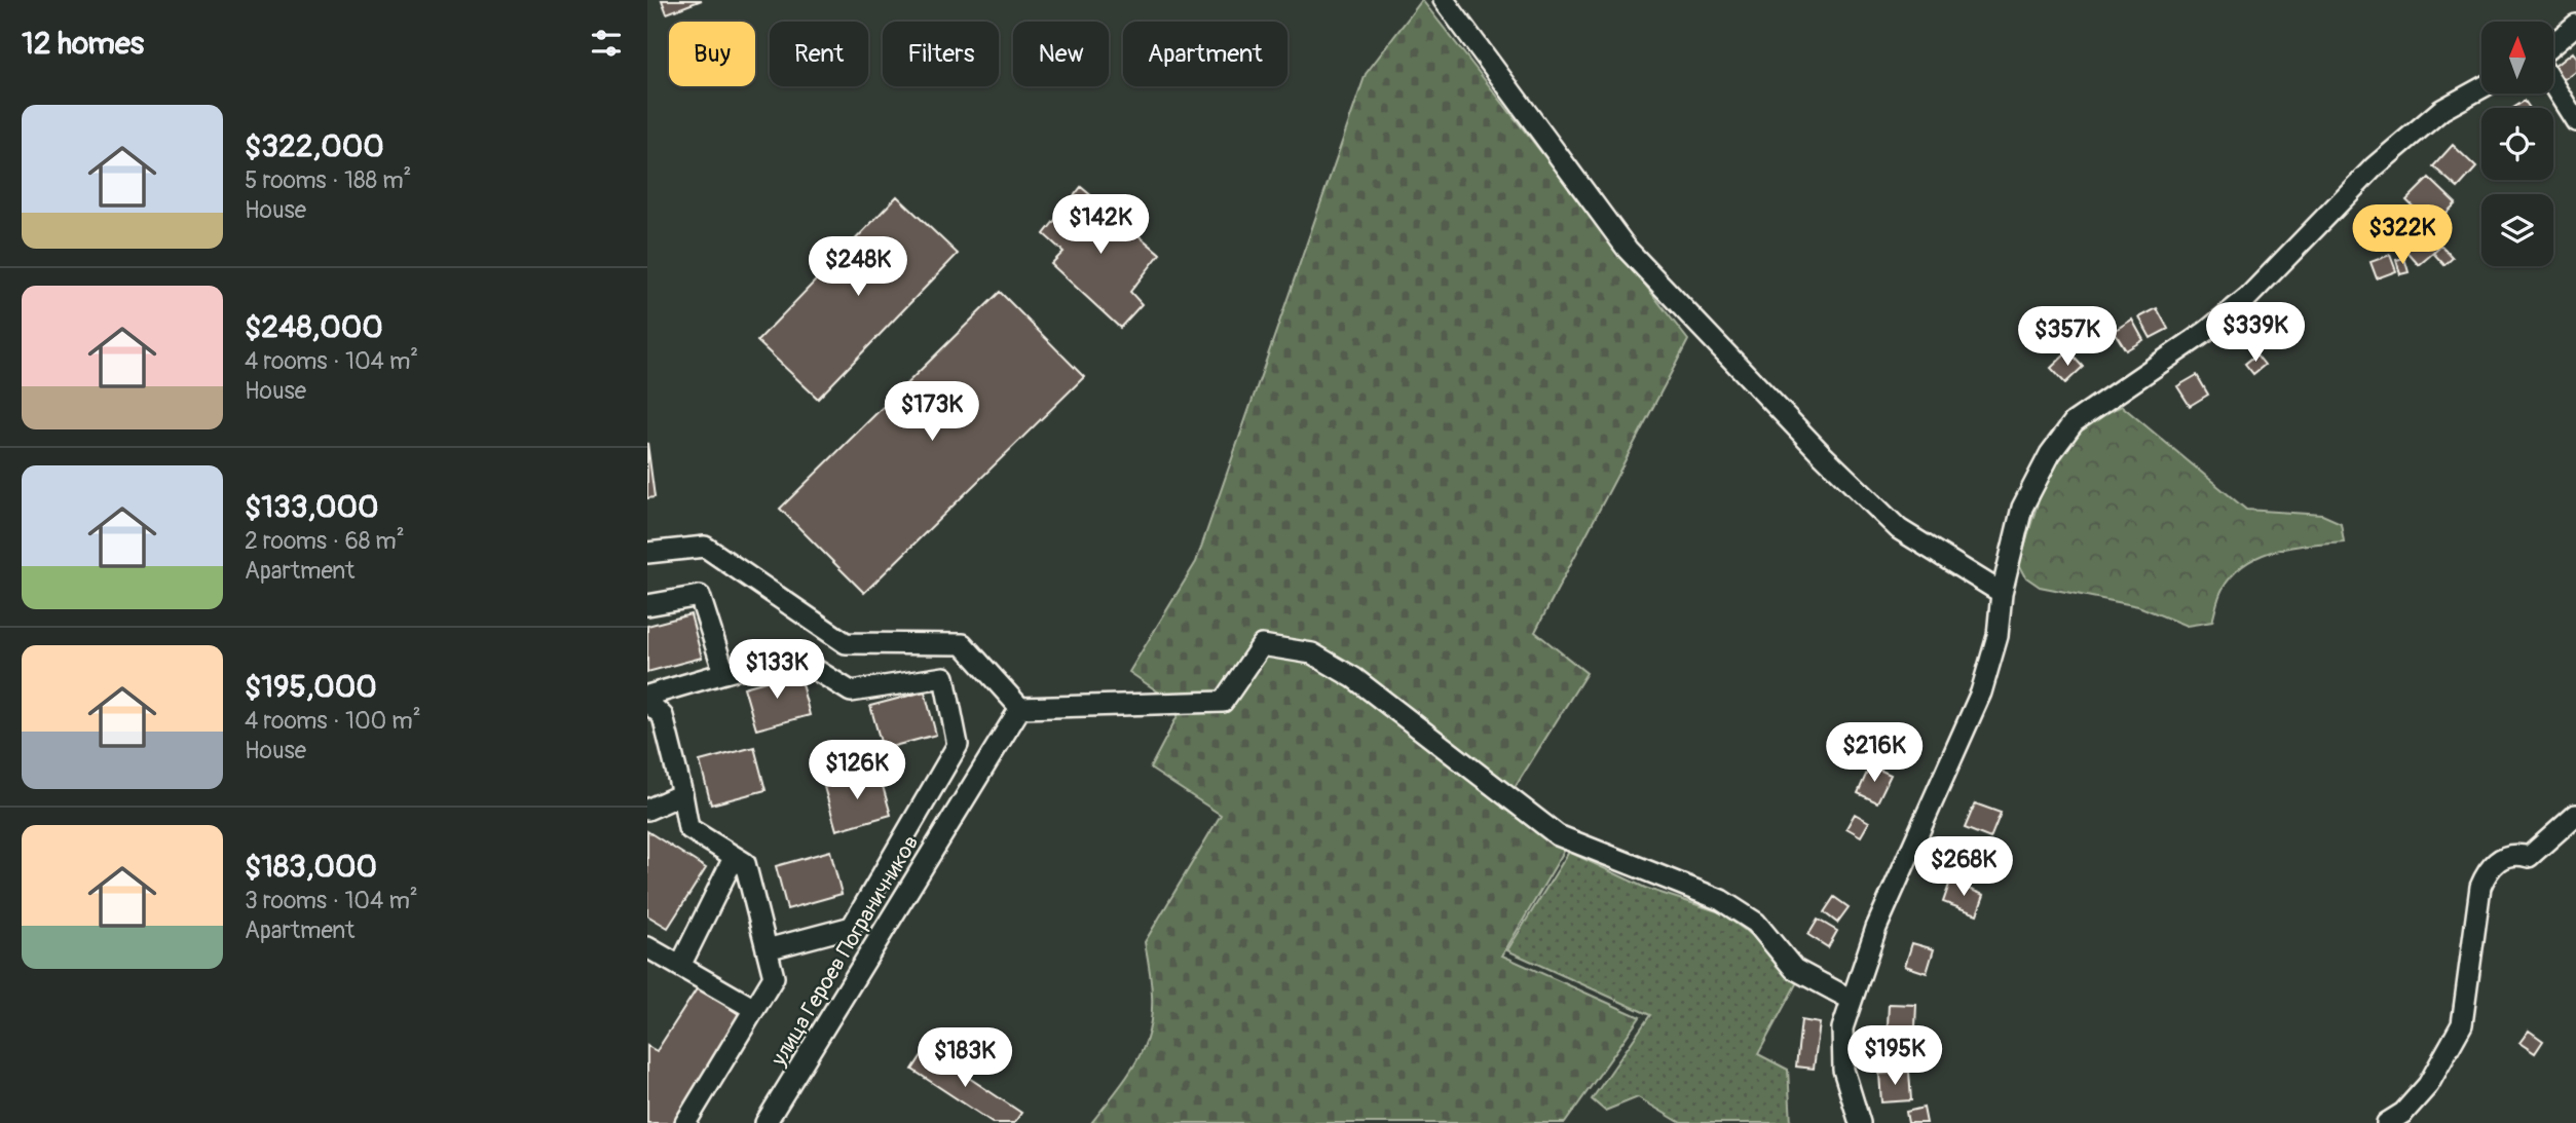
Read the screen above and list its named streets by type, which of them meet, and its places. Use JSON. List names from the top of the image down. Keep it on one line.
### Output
{"streets":{"street":["улица Героев Пограничников"]},"north":"top","page":{"heading":"12 homes","chip":["Buy","Rent","Filters","New","Apartment"],"list":[{"name":"$322,000","note":"5 rooms · 188 m² · House"},{"name":"$248,000","note":"4 rooms · 104 m² · House"},{"name":"$133,000","note":"2 rooms · 68 m² · Apartment"},{"name":"$195,000","note":"4 rooms · 100 m² · House"},{"name":"$183,000","note":"3 rooms · 104 m² · Apartment"}],"price":["$142K","$322K","$248K","$339K","$357K","$173K","$133K","$216K","$126K","$268K","$195K","$183K"]}}
